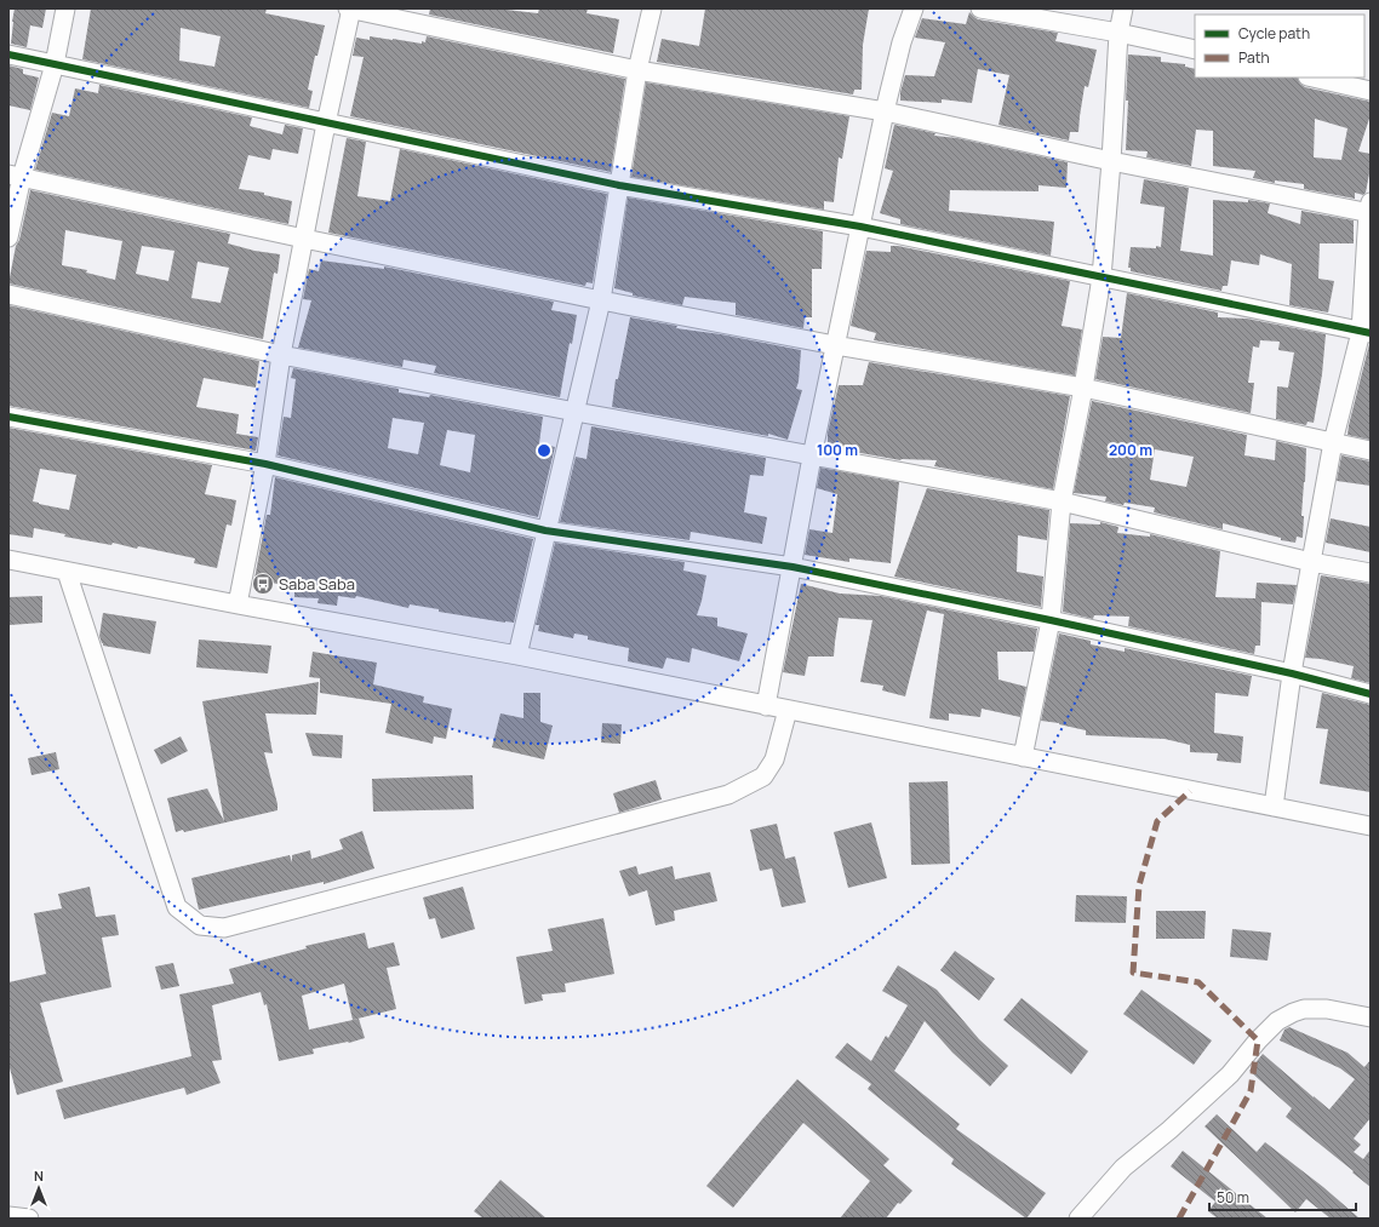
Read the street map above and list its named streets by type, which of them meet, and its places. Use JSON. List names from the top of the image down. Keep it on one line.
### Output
{"places":{"bus stop":["Saba Saba"]},"legend":["Cycle path","Path"],"scale_bar":"50 m","north":"top","rings":["100 m","200 m"]}
